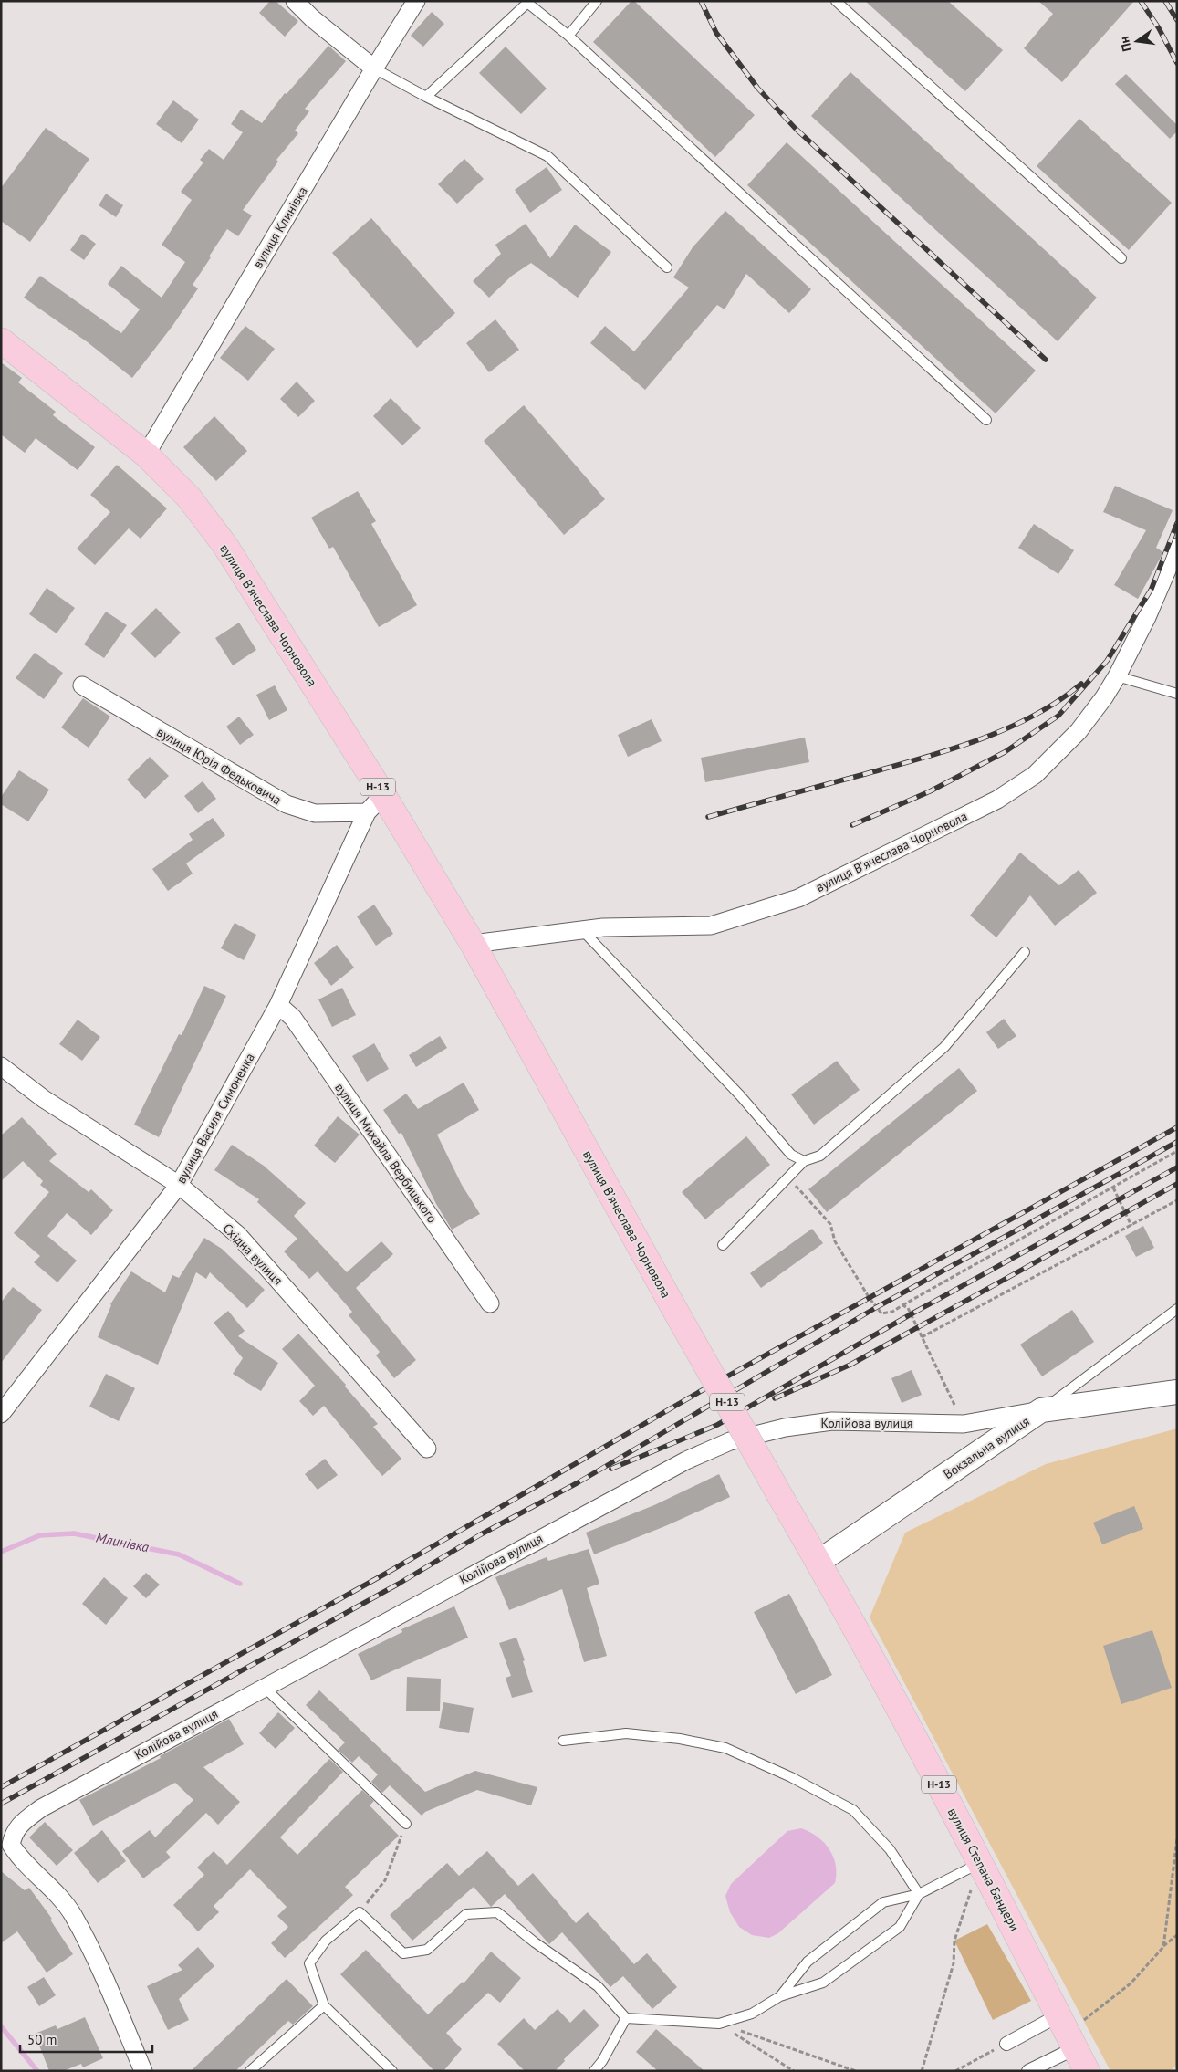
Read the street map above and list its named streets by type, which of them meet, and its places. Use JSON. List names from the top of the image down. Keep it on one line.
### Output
{"streets":{"main road":["вулиця Вʼячеслава Чорновола","Н-13","Вокзальна вулиця","вулиця Степана Бандери"],"street":["вулиця Клинівка","вулиця Юрія Федьковича","вулиця Василя Симоненка","вулиця Михайла Вербицького","Східна вулиця","Колійова вулиця"]},"crossings":[["вулиця Клинівка","вулиця Вʼячеслава Чорновола"],["вулиця Вʼячеслава Чорновола","вулиця Юрія Федьковича"],["вулиця Вʼячеслава Чорновола","вулиця Василя Симоненка"],["вулиця Вʼячеслава Чорновола","вулиця Степана Бандери"],["вулиця Юрія Федьковича","вулиця Василя Симоненка"],["вулиця Василя Симоненка","вулиця Михайла Вербицького"],["вулиця Василя Симоненка","Східна вулиця"],["Колійова вулиця","Вокзальна вулиця"],["Вокзальна вулиця","вулиця Степана Бандери"]],"water":["Млинівка"],"scale_bar":"50 m","north":"left"}
